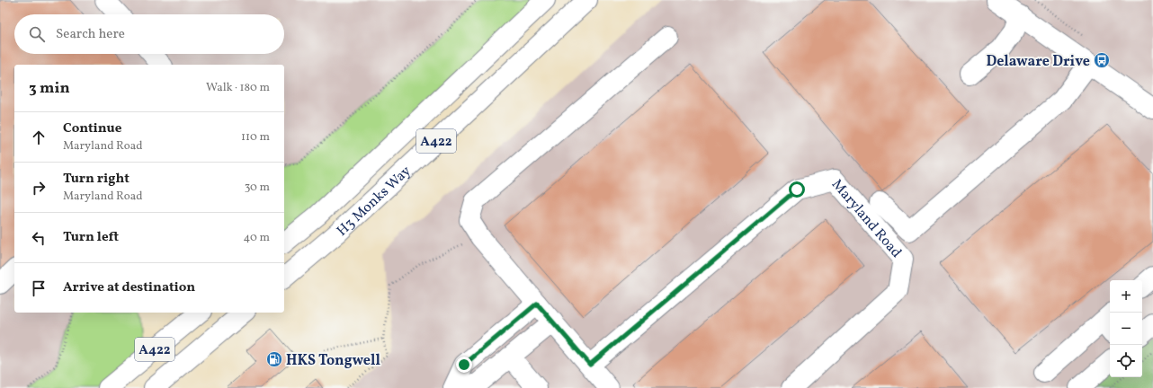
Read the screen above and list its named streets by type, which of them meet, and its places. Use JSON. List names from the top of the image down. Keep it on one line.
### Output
{"streets":{"street":["A422","H3 Monks Way","Maryland Road"]},"places":{"bus stop":["Delaware Drive"],"fuel station":["HKS Tongwell"]},"page":{"search":"Search here","heading":["3 min","Walk · 180 m"],"list":[["Continue","Maryland Road","110 m"],["Turn right","Maryland Road","30 m"],["Turn left","40 m"],"Arrive at destination"],"map_buttons":["+","−"]}}
